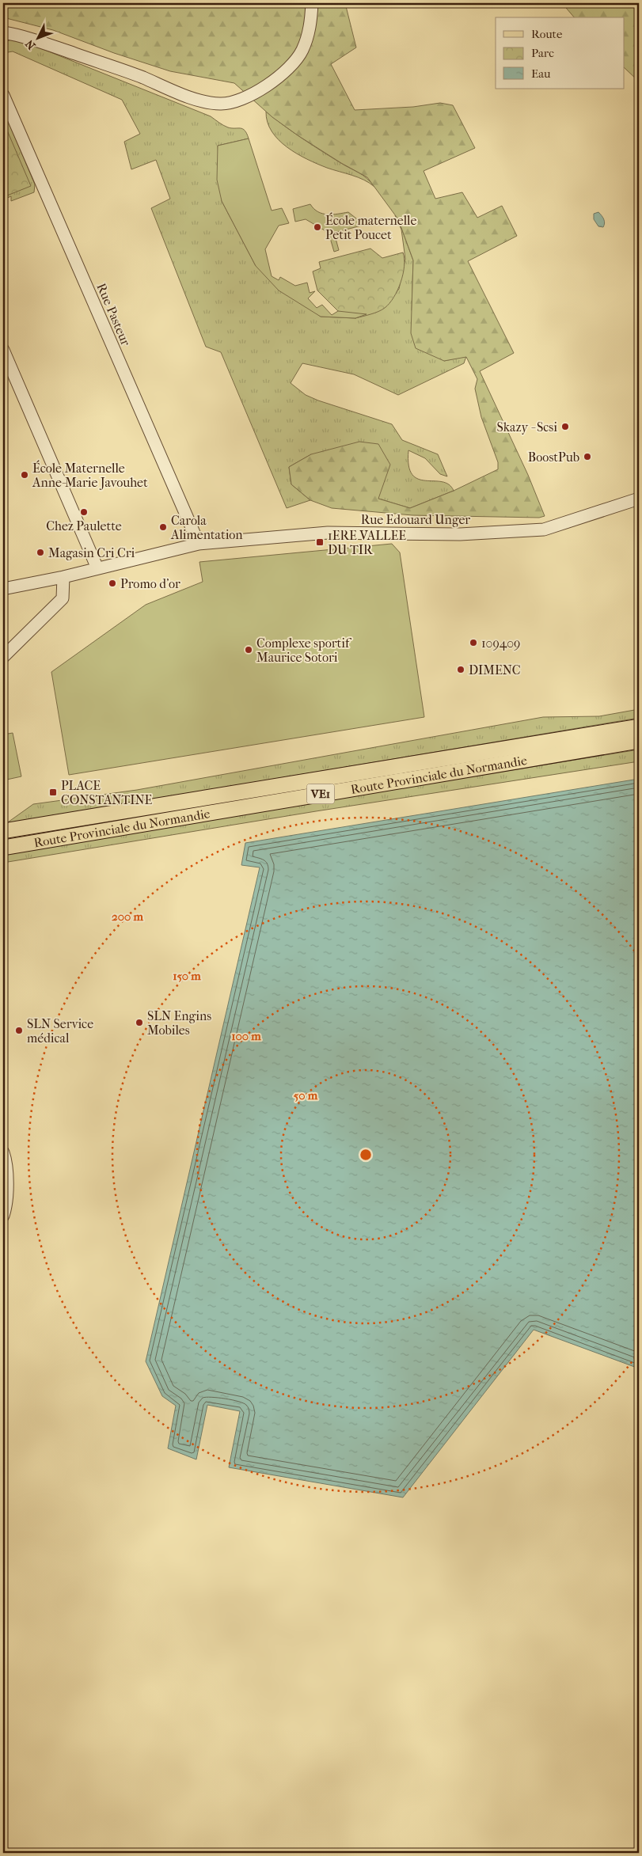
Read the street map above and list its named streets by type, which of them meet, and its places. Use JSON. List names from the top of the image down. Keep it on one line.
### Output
{"streets":{"main road":["Route Provinciale du Normandie","VE1"],"street":["Rue Pasteur","Rue Edouard Unger"]},"crossings":[["Rue Pasteur","Rue Edouard Unger"]],"places":{"other":["École maternelle Petit Poucet","Skazy - Scsi","BoostPub","École Maternelle Anne-Marie Javouhet","Chez Paulette","Carola Alimentation","Magasin Cri Cri","Promo d'or","109409","Complexe sportif Maurice Sotori","DIMENC","SLN Engins Mobiles","SLN Service médical"],"transit":["1ERE VALLEE DU TIR","PLACE CONSTANTINE"]},"legend":["Route","Parc","Eau"],"north":"bottom left","rings":["200 m","150 m","100 m","50 m"]}
